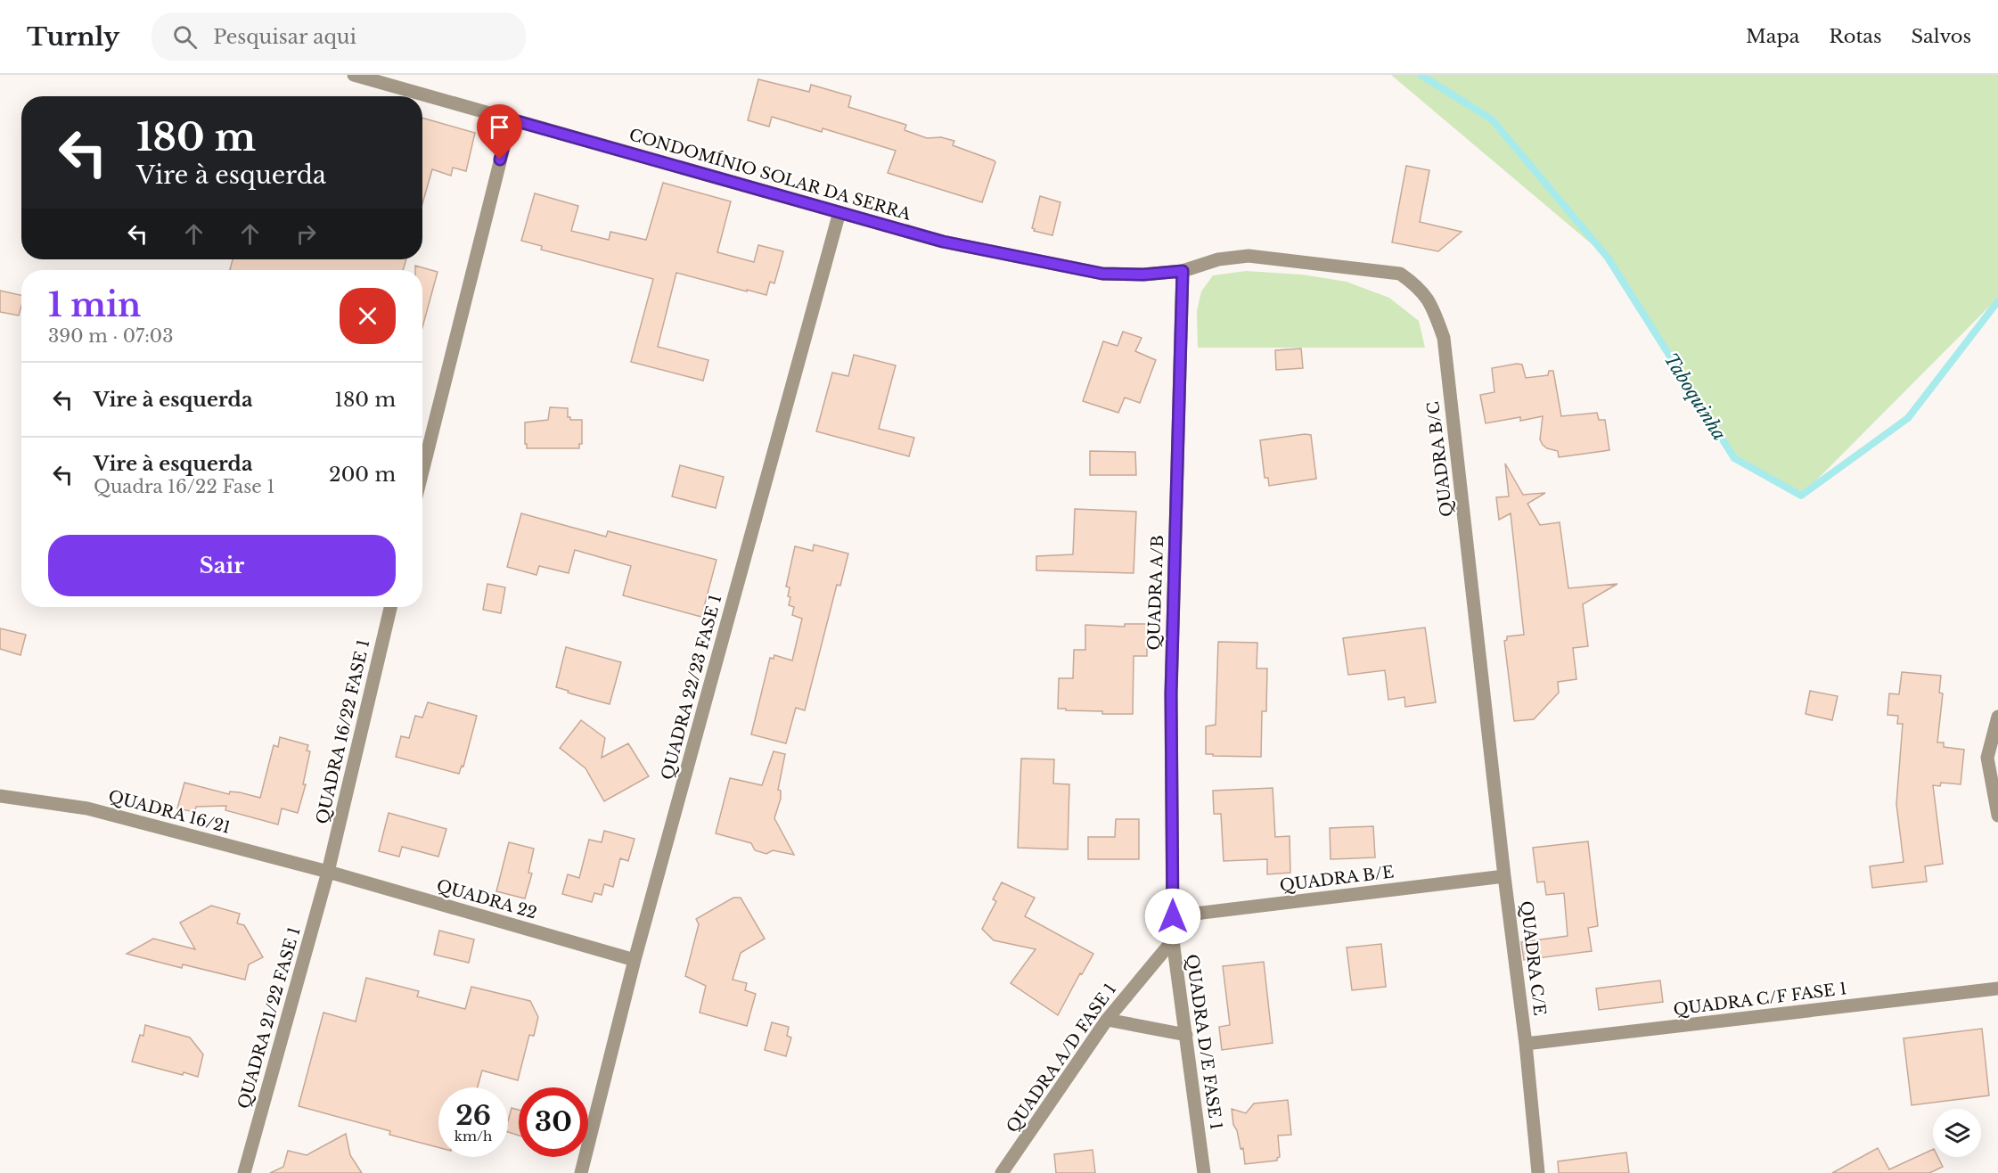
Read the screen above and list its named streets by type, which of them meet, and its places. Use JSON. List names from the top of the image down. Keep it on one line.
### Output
{"streets":{"street":["CONDOMÍNIO SOLAR DA SERRA","QUADRA B/C","QUADRA A/B","QUADRA 22/23 FASE 1","QUADRA 16/22 FASE 1","QUADRA 16/21","QUADRA B/E","QUADRA 22","QUADRA C/E","QUADRA C/F FASE 1","QUADRA 21/22 FASE 1","QUADRA D/E FASE 1","QUADRA A/D FASE 1"]},"crossings":[["CONDOMÍNIO SOLAR DA SERRA","QUADRA B/C"],["CONDOMÍNIO SOLAR DA SERRA","QUADRA A/B"],["CONDOMÍNIO SOLAR DA SERRA","QUADRA 22/23 FASE 1"],["QUADRA B/C","QUADRA A/B"],["QUADRA B/C","QUADRA B/E"],["QUADRA B/C","QUADRA C/E"],["QUADRA A/B","QUADRA B/E"],["QUADRA A/B","QUADRA D/E FASE 1"],["QUADRA 22/23 FASE 1","QUADRA 22"],["QUADRA 16/22 FASE 1","QUADRA 16/21"],["QUADRA 16/22 FASE 1","QUADRA 22"],["QUADRA 16/22 FASE 1","QUADRA 21/22 FASE 1"],["QUADRA 16/21","QUADRA 22"],["QUADRA 16/21","QUADRA 21/22 FASE 1"],["QUADRA B/E","QUADRA C/E"],["QUADRA B/E","QUADRA D/E FASE 1"],["QUADRA 22","QUADRA 21/22 FASE 1"],["QUADRA C/E","QUADRA C/F FASE 1"],["QUADRA D/E FASE 1","QUADRA A/D FASE 1"]],"water":["Taboquinha"],"page":{"header":"Turnly","search":"Pesquisar aqui","nav":["Mapa","Rotas","Salvos"],"turn":["180 m","Vire à esquerda"],"heading":["1 min","390 m · 07:03"],"list":[{"name":"Vire à esquerda","value":"180 m"},{"name":"Vire à esquerda","note":"Quadra 16/22 Fase 1","value":"200 m"}],"buttons":"Sair","speed":"26 km/h","limit":"30"}}
